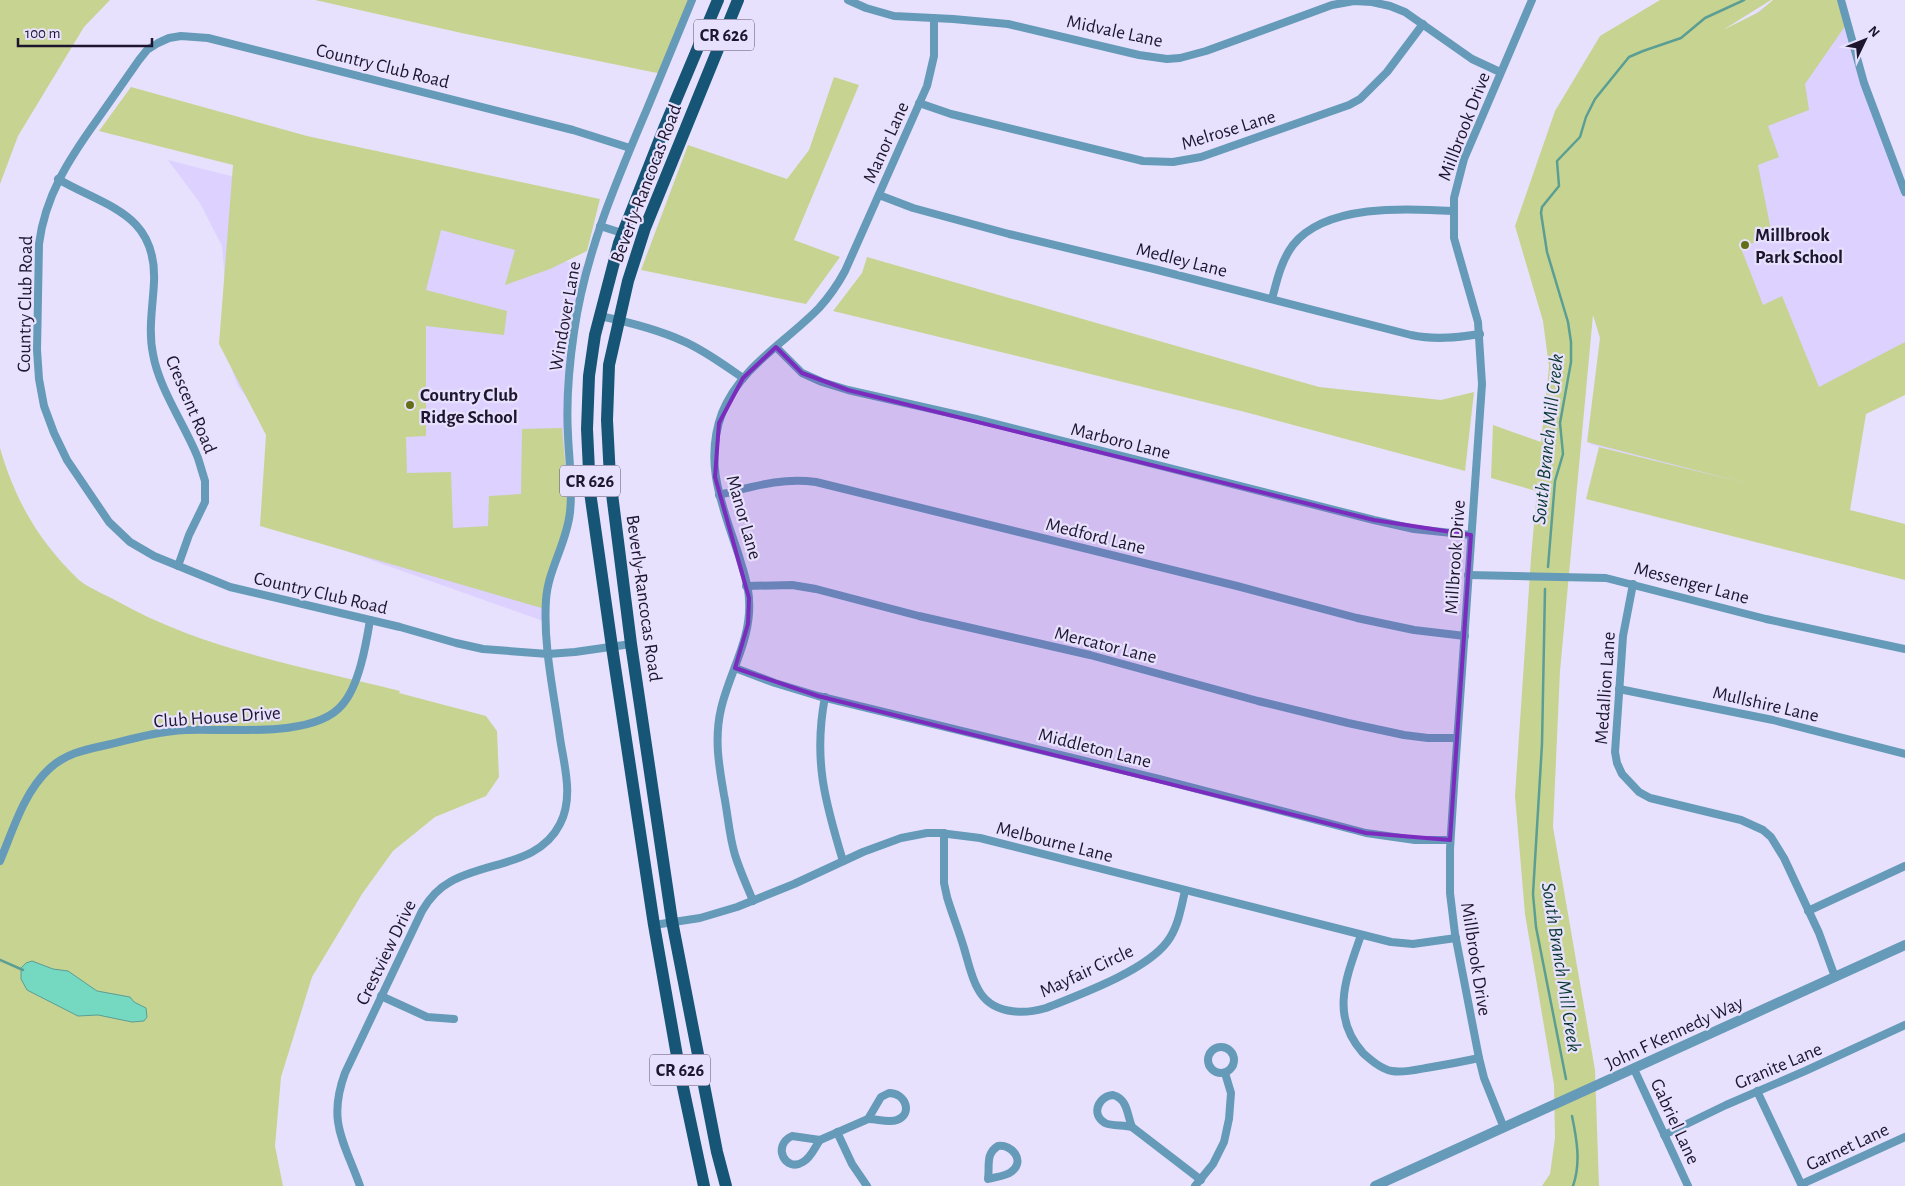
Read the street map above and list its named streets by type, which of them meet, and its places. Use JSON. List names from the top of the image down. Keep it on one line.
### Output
{"streets":{"main road":["CR 626","Beverly-Rancocas Road"],"street":["Midvale Lane","Country Club Road","Millbrook Drive","Melrose Lane","Manor Lane","Medley Lane","Windover Lane","Crescent Road","Marboro Lane","Medford Lane","Messenger Lane","Mercator Lane","Medallion Lane","Mullshire Lane","Club House Drive","Middleton Lane","Melbourne Lane","Crestview Drive","Mayfair Circle","John F Kennedy Way","Granite Lane","Gabriel Lane","Garnet Lane"]},"crossings":[["Midvale Lane","Millbrook Drive"],["Midvale Lane","Melrose Lane"],["Midvale Lane","Manor Lane"],["Country Club Road","Beverly-Rancocas Road"],["Country Club Road","Windover Lane"],["Country Club Road","Crescent Road"],["Country Club Road","Club House Drive"],["Country Club Road","Crestview Drive"],["Millbrook Drive","Medley Lane"],["Millbrook Drive","Marboro Lane"],["Millbrook Drive","Medford Lane"],["Millbrook Drive","Messenger Lane"],["Millbrook Drive","Mercator Lane"],["Millbrook Drive","Middleton Lane"],["Millbrook Drive","Melbourne Lane"],["Millbrook Drive","John F Kennedy Way"],["Melrose Lane","Manor Lane"],["Manor Lane","Medley Lane"],["Manor Lane","Marboro Lane"],["Manor Lane","Medford Lane"],["Manor Lane","Mercator Lane"],["Manor Lane","Middleton Lane"],["Manor Lane","Melbourne Lane"],["Beverly-Rancocas Road","Melbourne Lane"],["Windover Lane","Crestview Drive"],["Messenger Lane","Medallion Lane"],["Medallion Lane","Mullshire Lane"],["Medallion Lane","John F Kennedy Way"],["Melbourne Lane","Mayfair Circle"],["John F Kennedy Way","Gabriel Lane"],["Granite Lane","Gabriel Lane"]],"water":["South Branch Mill Creek"],"places":["Millbrook Park School","Country Club Ridge School"],"scale_bar":"100 m","north":"top right"}
